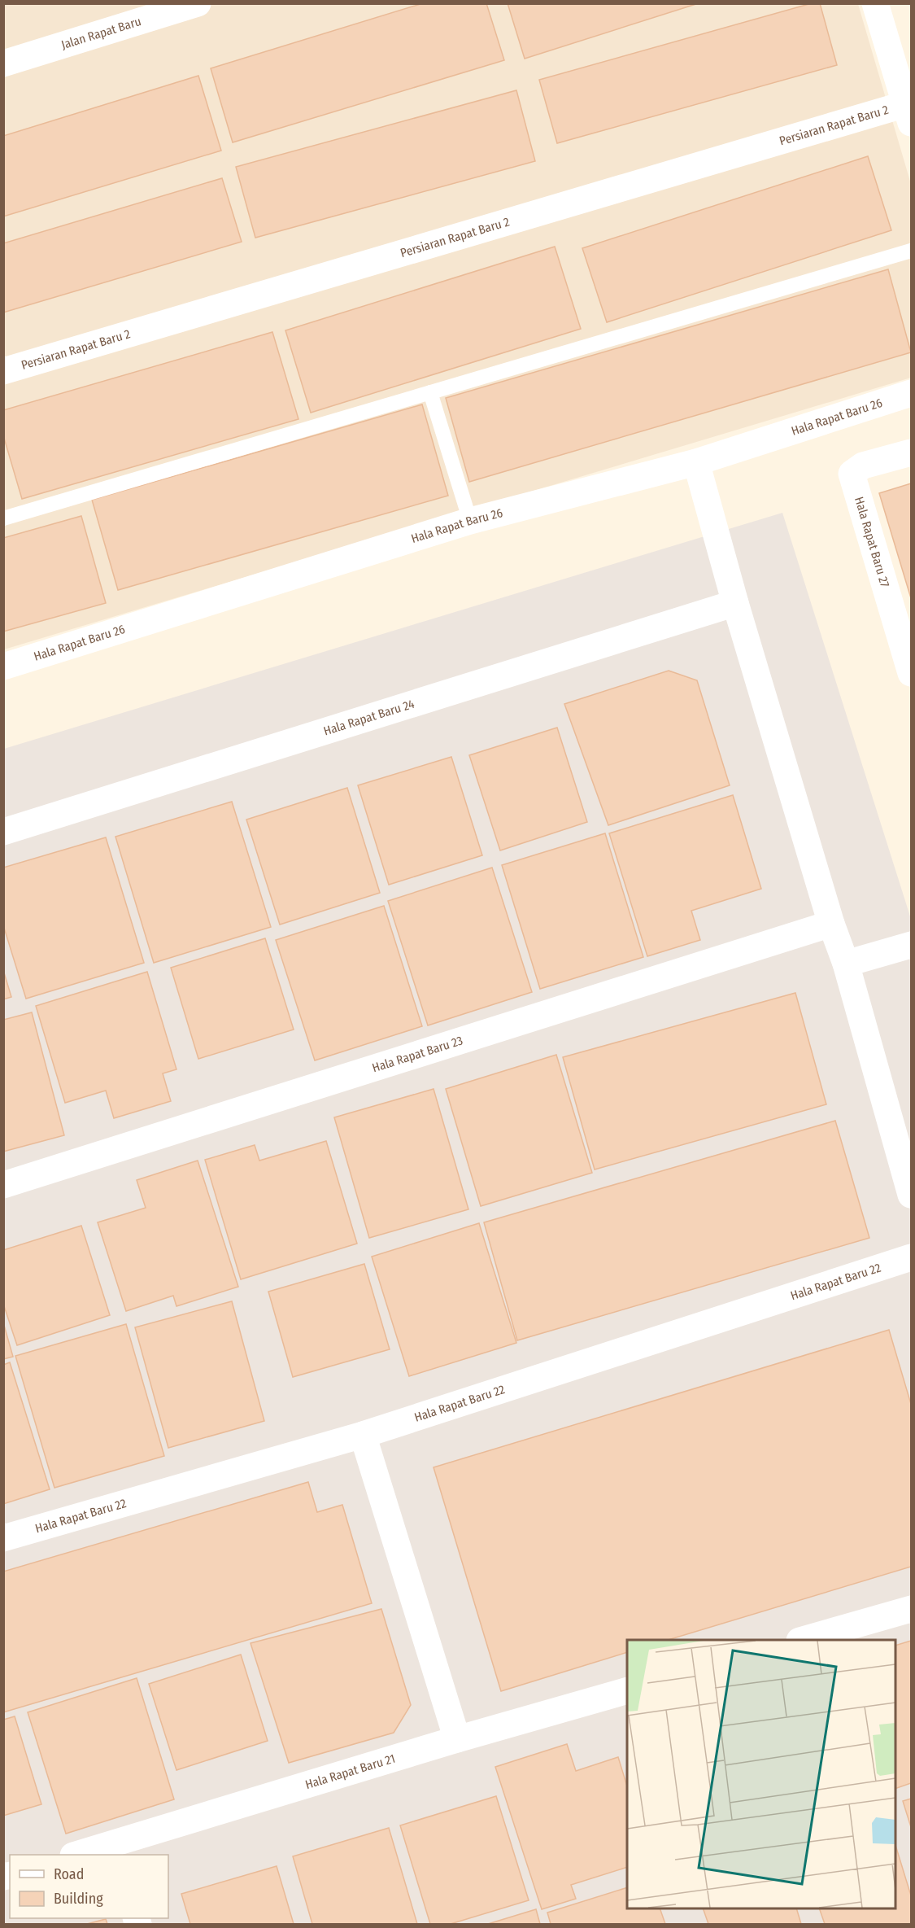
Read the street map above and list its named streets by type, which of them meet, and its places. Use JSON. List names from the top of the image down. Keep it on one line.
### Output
{"streets":{"street":["Jalan Rapat Baru","Persiaran Rapat Baru 2","Hala Rapat Baru 26","Hala Rapat Baru 27","Hala Rapat Baru 24","Hala Rapat Baru 23","Hala Rapat Baru 22","Hala Rapat Baru 21"]},"legend":["Road","Building"]}
